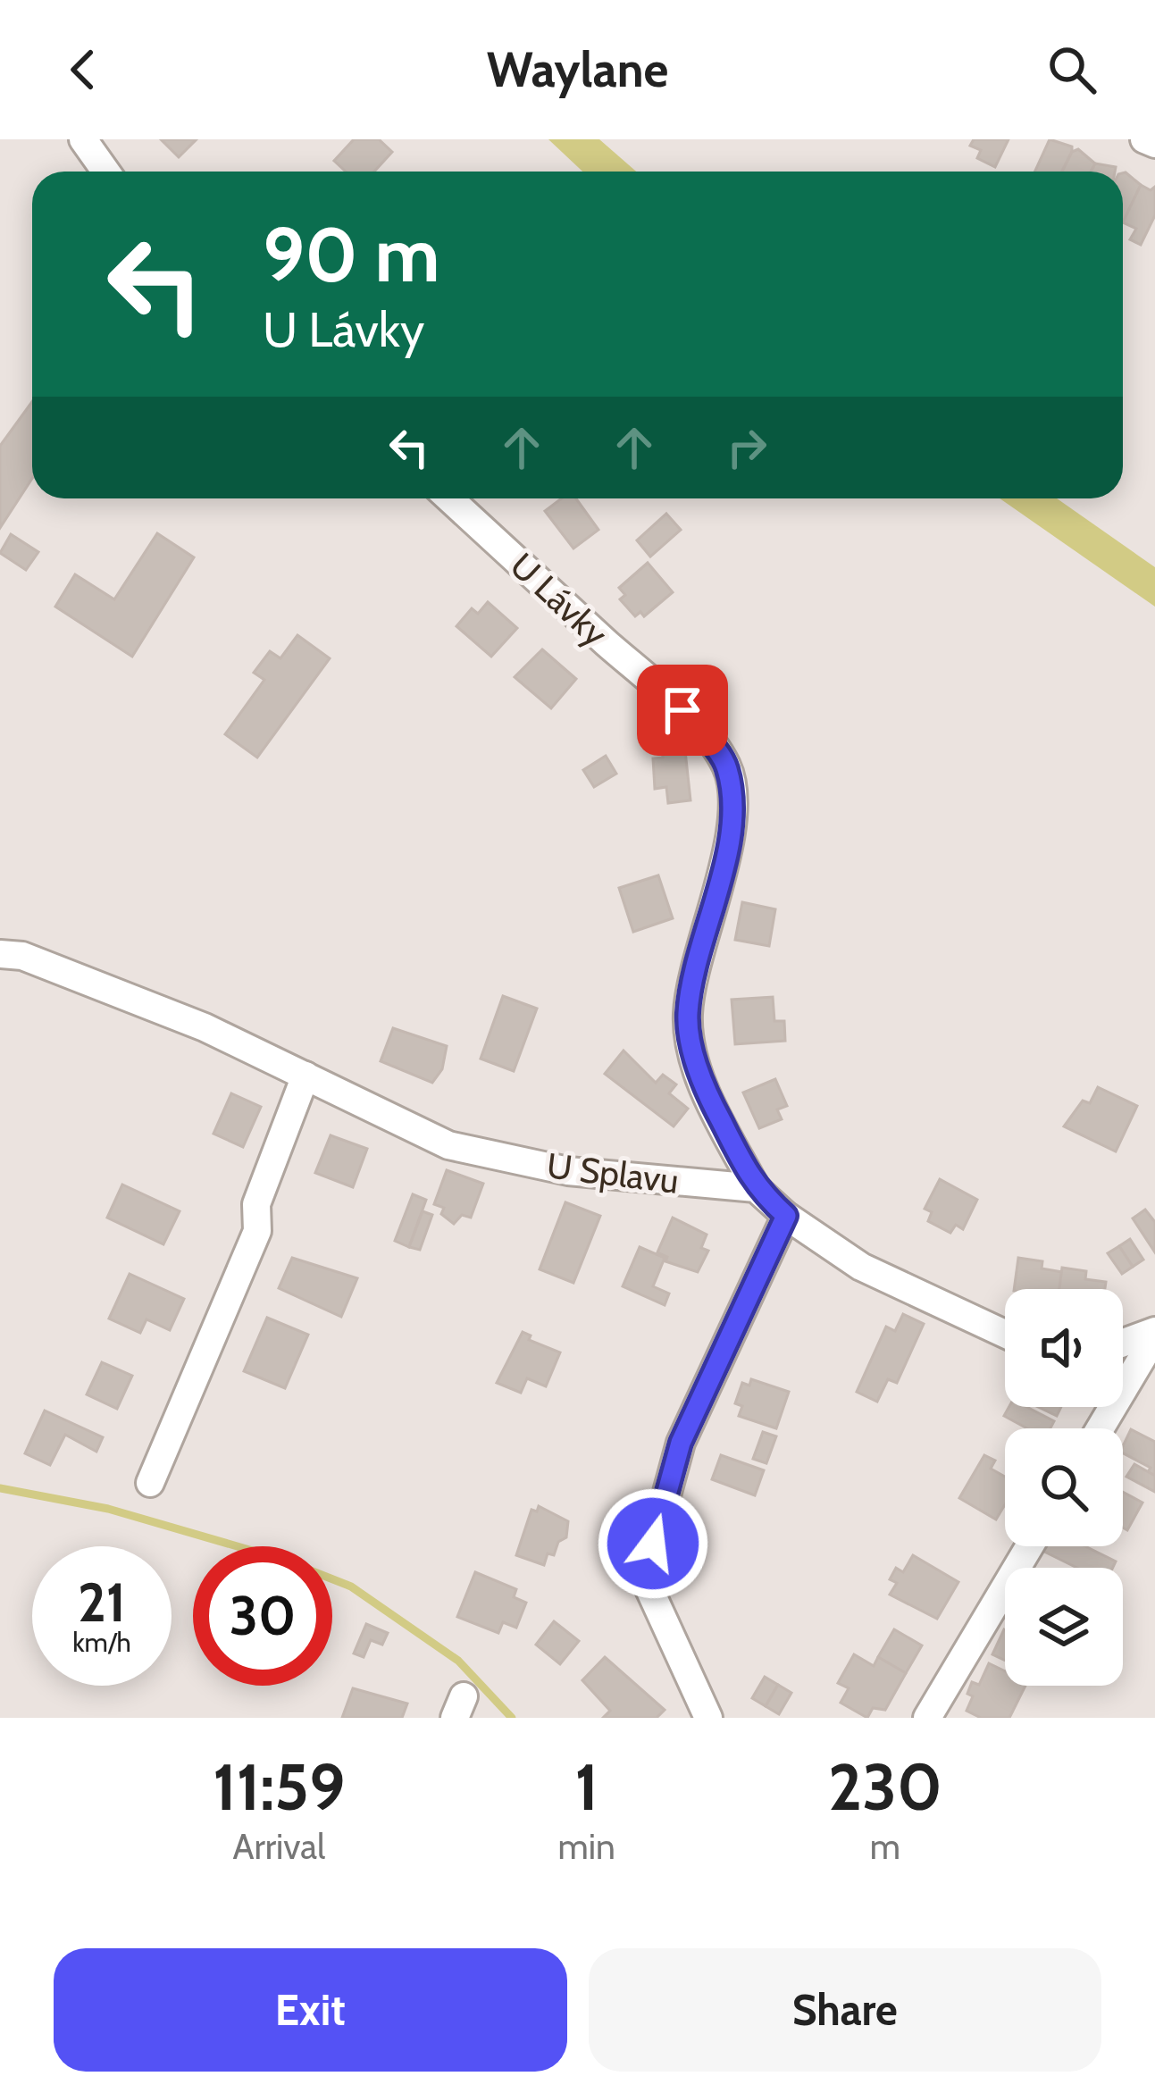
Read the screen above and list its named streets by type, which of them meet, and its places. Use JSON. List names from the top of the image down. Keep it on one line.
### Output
{"streets":{"street":["U Lávky","U Splavu"]},"crossings":[["U Lávky","U Splavu"]],"page":{"header":"Waylane","turn":["90 m","U Lávky"],"speed":"21 km/h","limit":"30","eta":["11:59","Arrival","1","min","230","m"],"buttons":["Exit","Share"]}}
